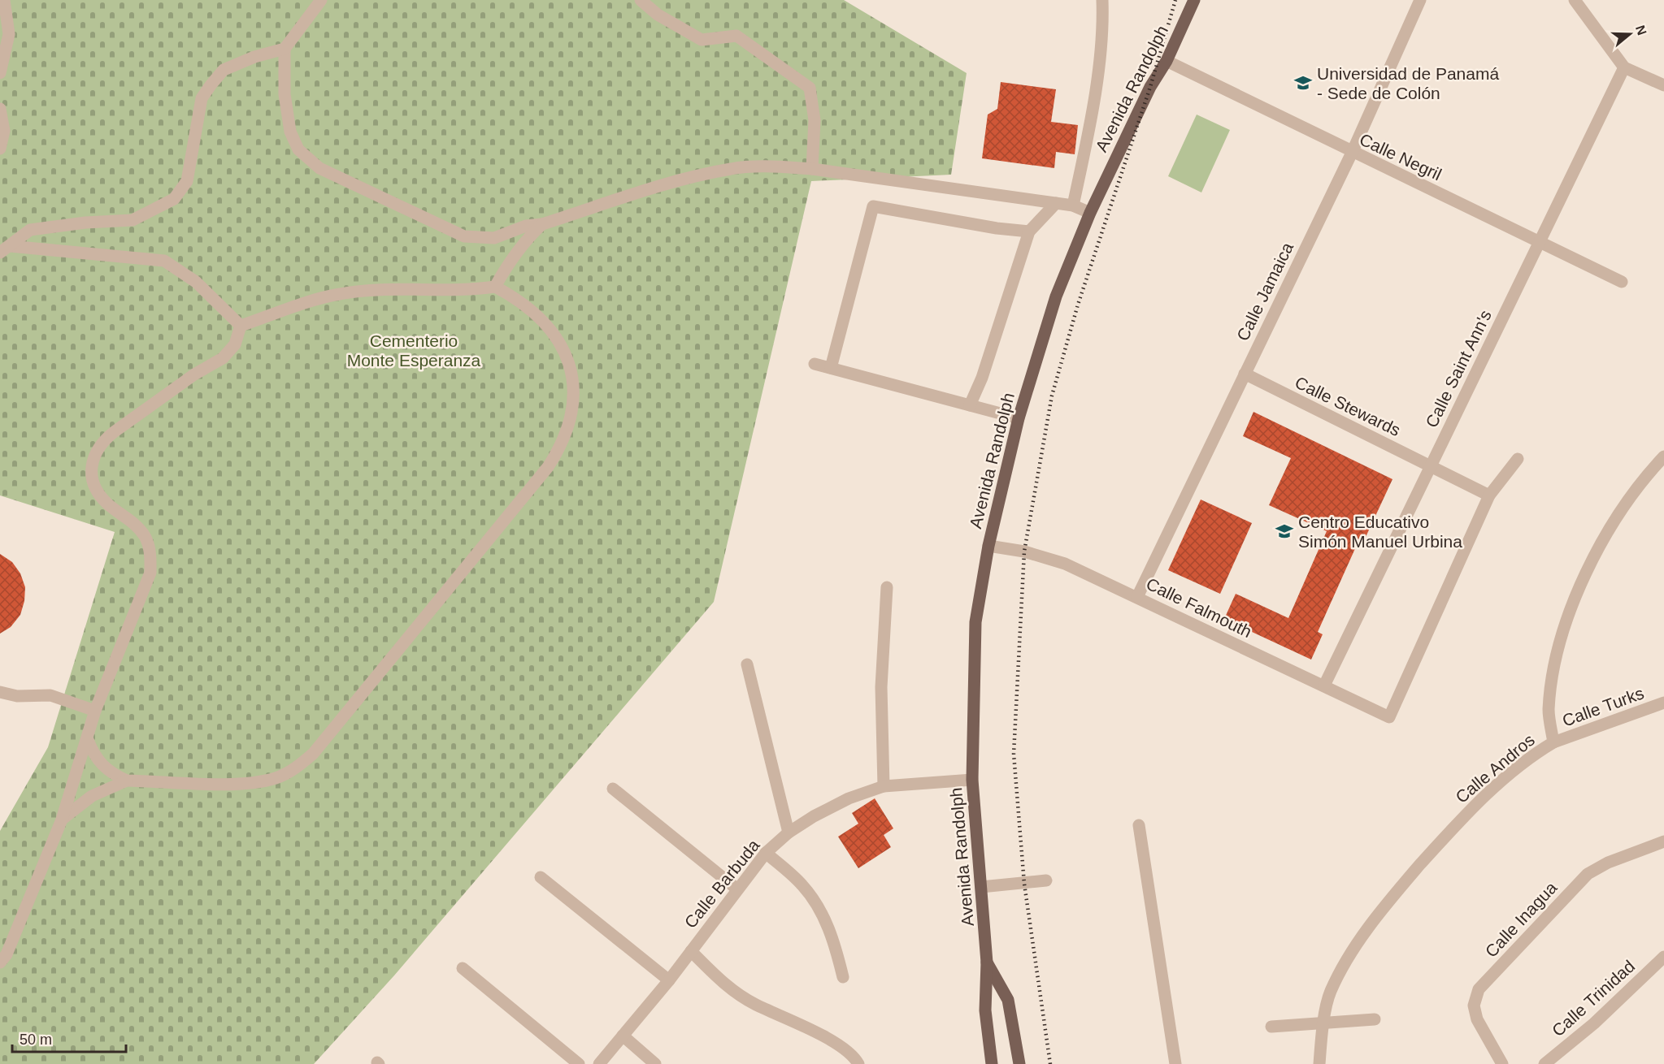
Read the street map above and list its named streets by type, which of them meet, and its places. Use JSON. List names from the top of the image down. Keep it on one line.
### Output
{"streets":{"main road":["Avenida Randolph"],"street":["Calle Negril","Calle Jamaica","Calle Saint Ann's","Calle Stewards","Calle Falmouth","Calle Turks","Calle Andros","Calle Barbuda","Calle Inagua","Calle Trinidad"]},"crossings":[["Avenida Randolph","Calle Negril"],["Avenida Randolph","Calle Falmouth"],["Avenida Randolph","Calle Barbuda"],["Calle Negril","Calle Jamaica"],["Calle Negril","Calle Saint Ann's"],["Calle Jamaica","Calle Stewards"],["Calle Jamaica","Calle Falmouth"],["Calle Saint Ann's","Calle Stewards"],["Calle Saint Ann's","Calle Falmouth"],["Calle Stewards","Calle Falmouth"],["Calle Turks","Calle Andros"]],"parks":["Cementerio Monte Esperanza"],"places":{"school or university":["Universidad de Panamá - Sede de Colón","Centro Educativo Simón Manuel Urbina"]},"scale_bar":"50 m","north":"right"}
